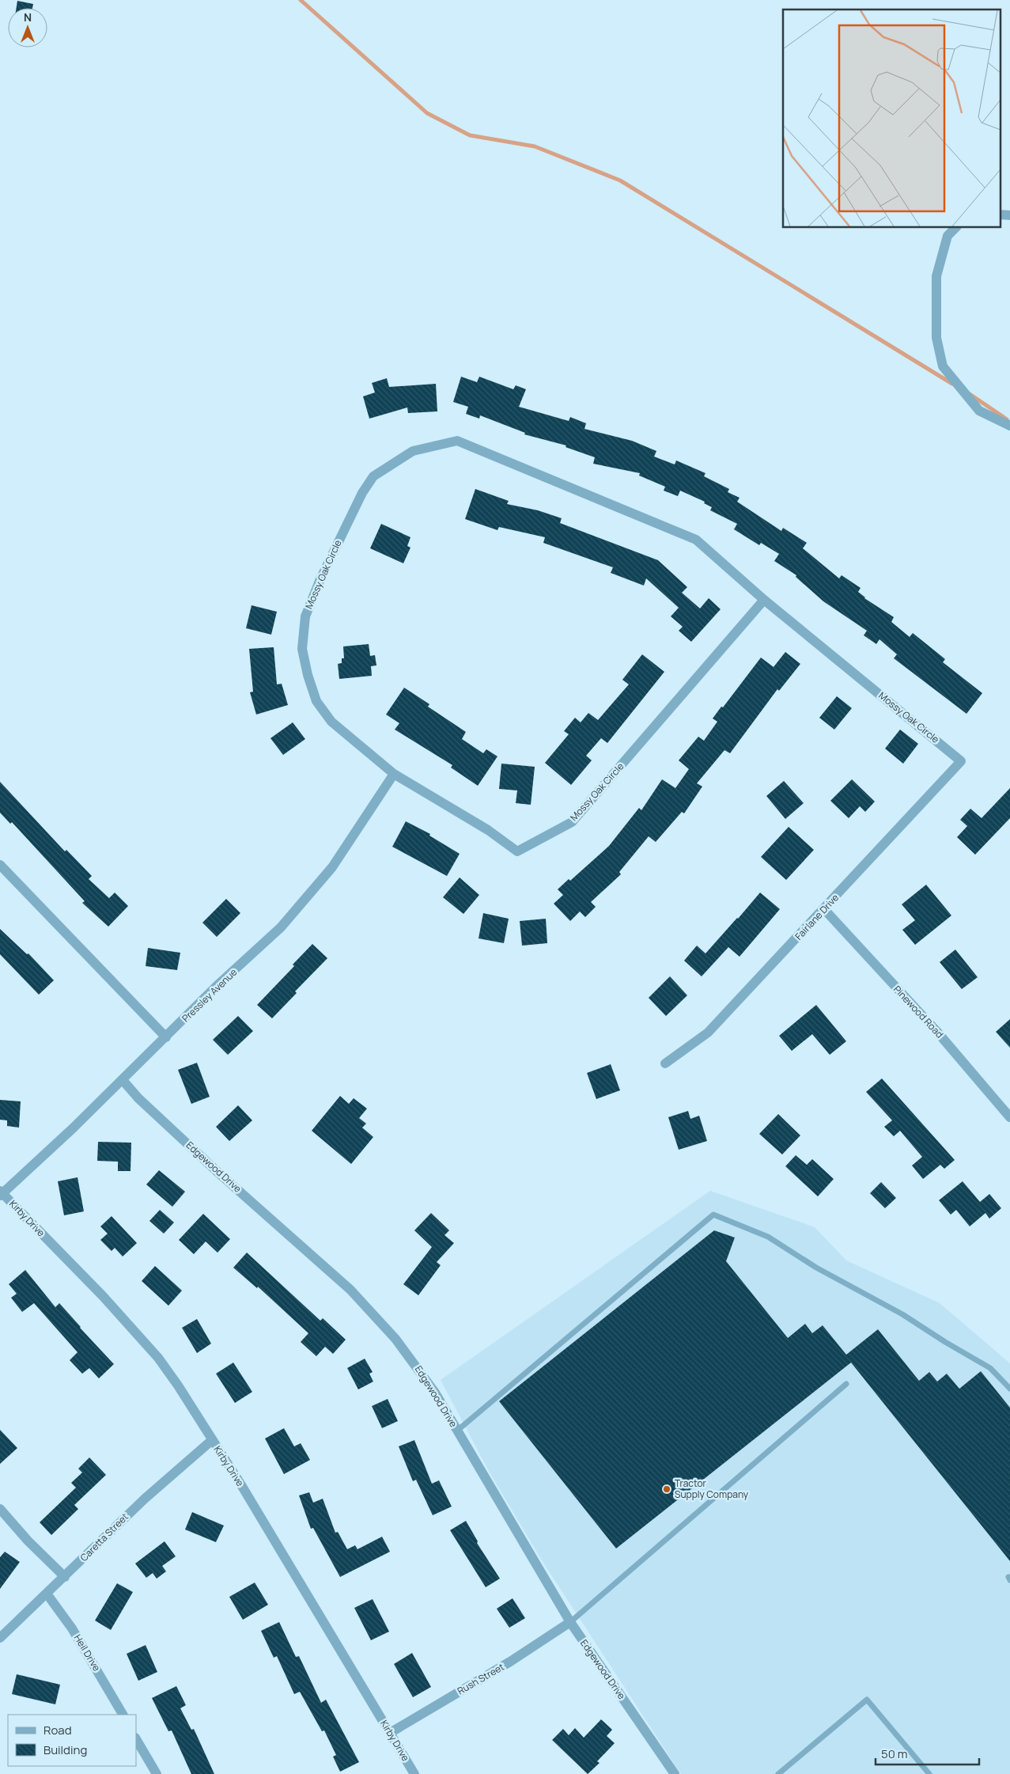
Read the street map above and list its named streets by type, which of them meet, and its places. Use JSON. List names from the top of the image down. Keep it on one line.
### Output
{"streets":{"street":["Mossy Oak Circle","Fairlane Drive","Pressley Avenue","Pinewood Road","Edgewood Drive","Kirby Drive","Caretta Street","Heil Drive","Rush Street"]},"crossings":[["Mossy Oak Circle","Fairlane Drive"],["Mossy Oak Circle","Pressley Avenue"],["Fairlane Drive","Pinewood Road"],["Pressley Avenue","Edgewood Drive"],["Pressley Avenue","Kirby Drive"],["Edgewood Drive","Rush Street"],["Kirby Drive","Caretta Street"],["Kirby Drive","Rush Street"],["Caretta Street","Heil Drive"]],"places":["Tractor Supply Company"],"legend":["Road","Building"],"scale_bar":"50 m","north":"top"}
